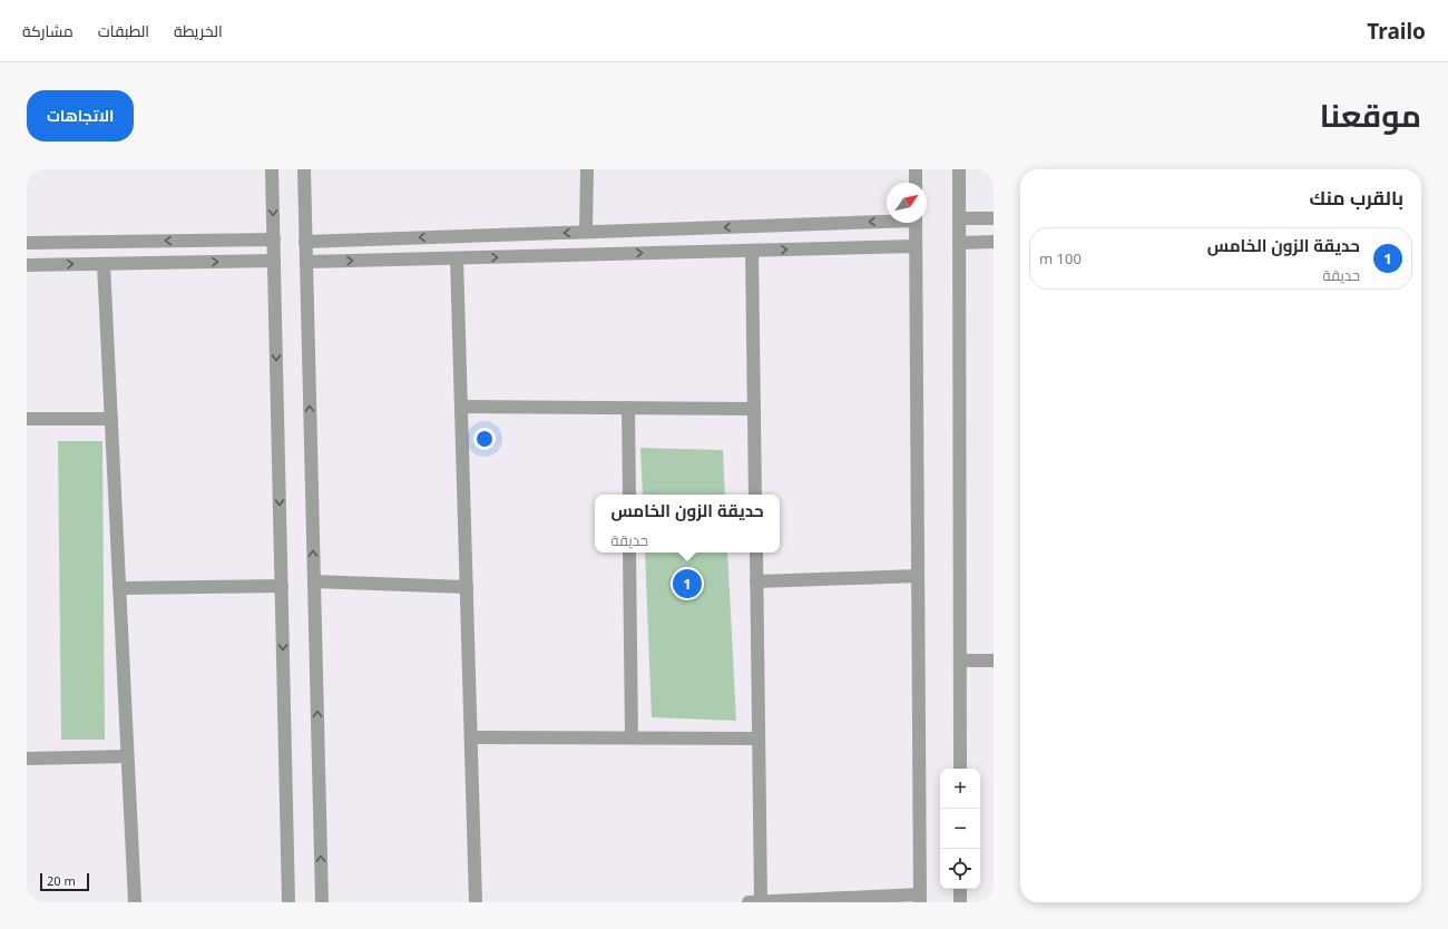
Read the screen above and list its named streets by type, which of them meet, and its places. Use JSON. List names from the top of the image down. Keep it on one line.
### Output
{"scale_bar":"20 m","north":"top right","page":{"header":"Trailo","nav":["الخريطة","الطبقات","مشاركة"],"title":"موقعنا","buttons":"الاتجاهات","heading":"بالقرب منك","list":[{"mark":"1","name":"حديقة الزون الخامس","note":"حديقة","value":"100 m"}],"popup":["حديقة الزون الخامس","حديقة"],"pins":"1","map_buttons":["+","−"],"scale":"20 m"}}
